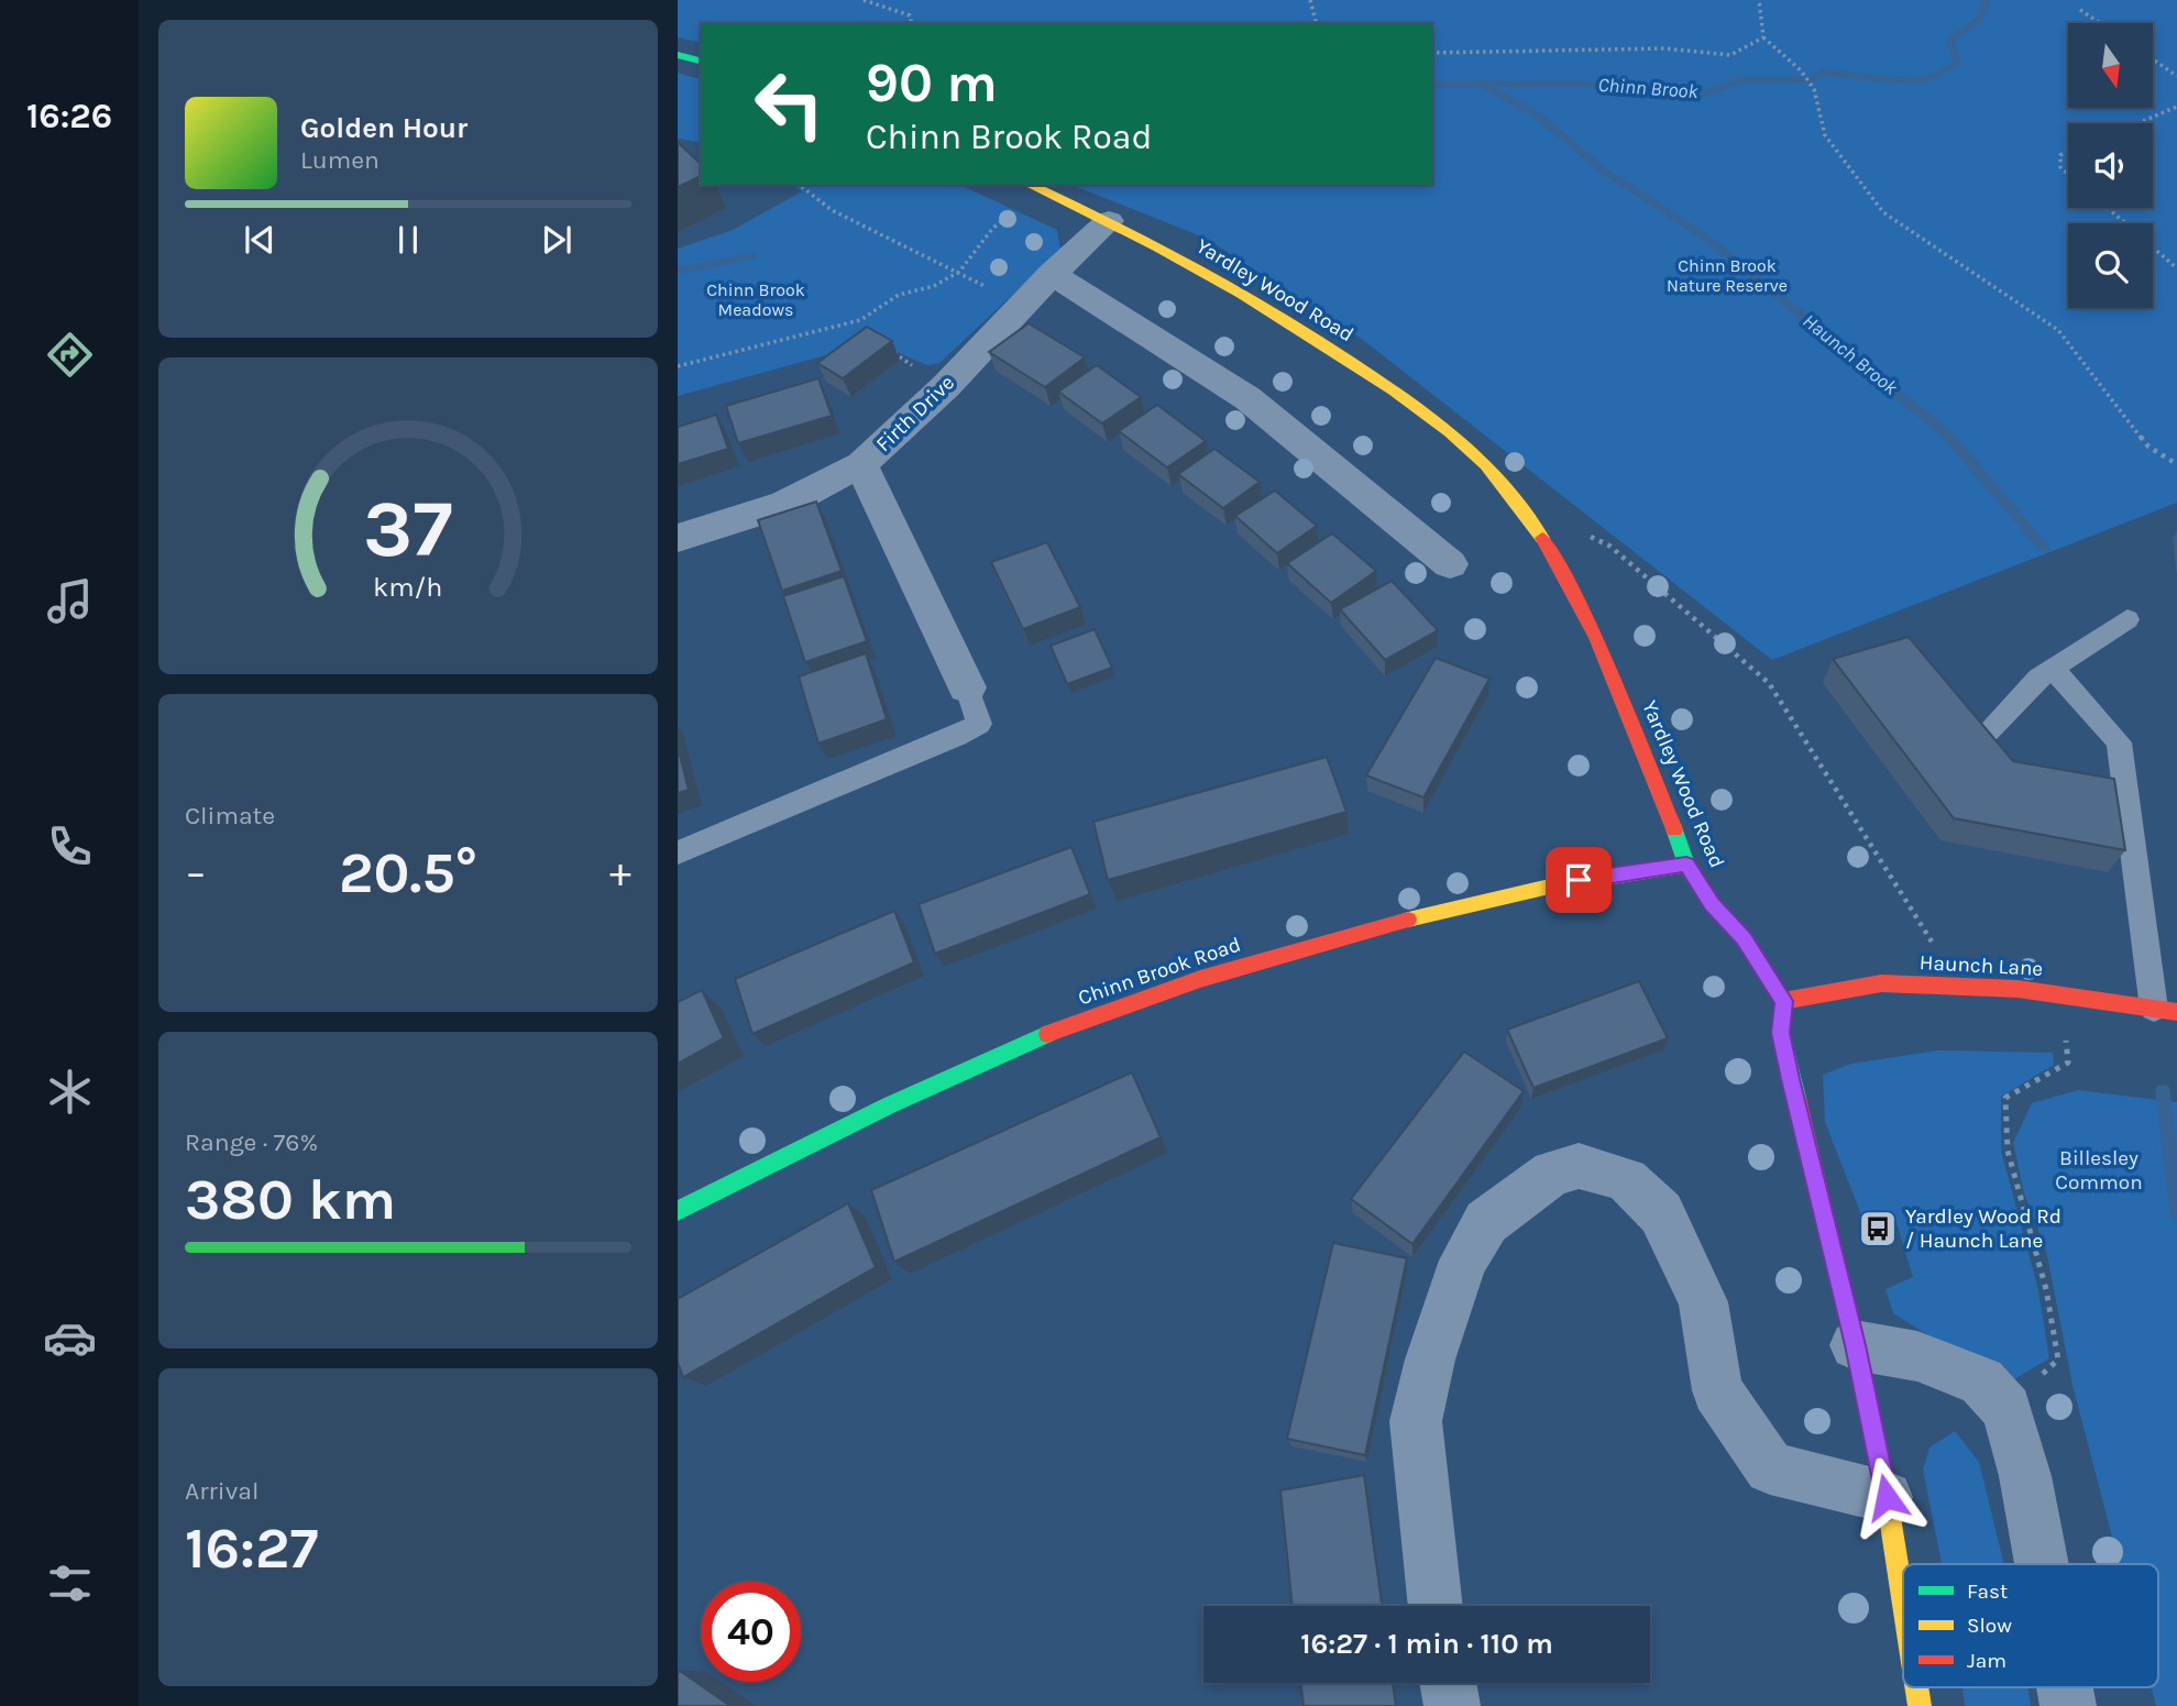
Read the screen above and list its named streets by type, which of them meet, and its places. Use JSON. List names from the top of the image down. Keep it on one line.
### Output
{"streets":{"street":["Yardley Wood Road","Firth Drive","Haunch Lane","Chinn Brook Road"]},"crossings":[["Yardley Wood Road","Firth Drive"],["Yardley Wood Road","Haunch Lane"],["Yardley Wood Road","Chinn Brook Road"]],"water":["Chinn Brook","Haunch Brook"],"parks":["Chinn Brook Nature Reserve","Chinn Brook Meadows","Billesley Common"],"places":{"bus stop":["Yardley Wood Rd / Haunch Lane"]},"legend":["Fast","Slow","Jam"],"north":"bottom","page":{"tabs":"16:26","turn":["90 m","Chinn Brook Road"],"song":["Golden Hour","Lumen"],"tile":["Climate",["Range · 76%","380 km"],["Arrival","16:27"]],"heat":["−","20.5°","+"],"limit":"40","trip":"16:27 · 1 min · 110 m","gauge":["37","km/h"]}}
